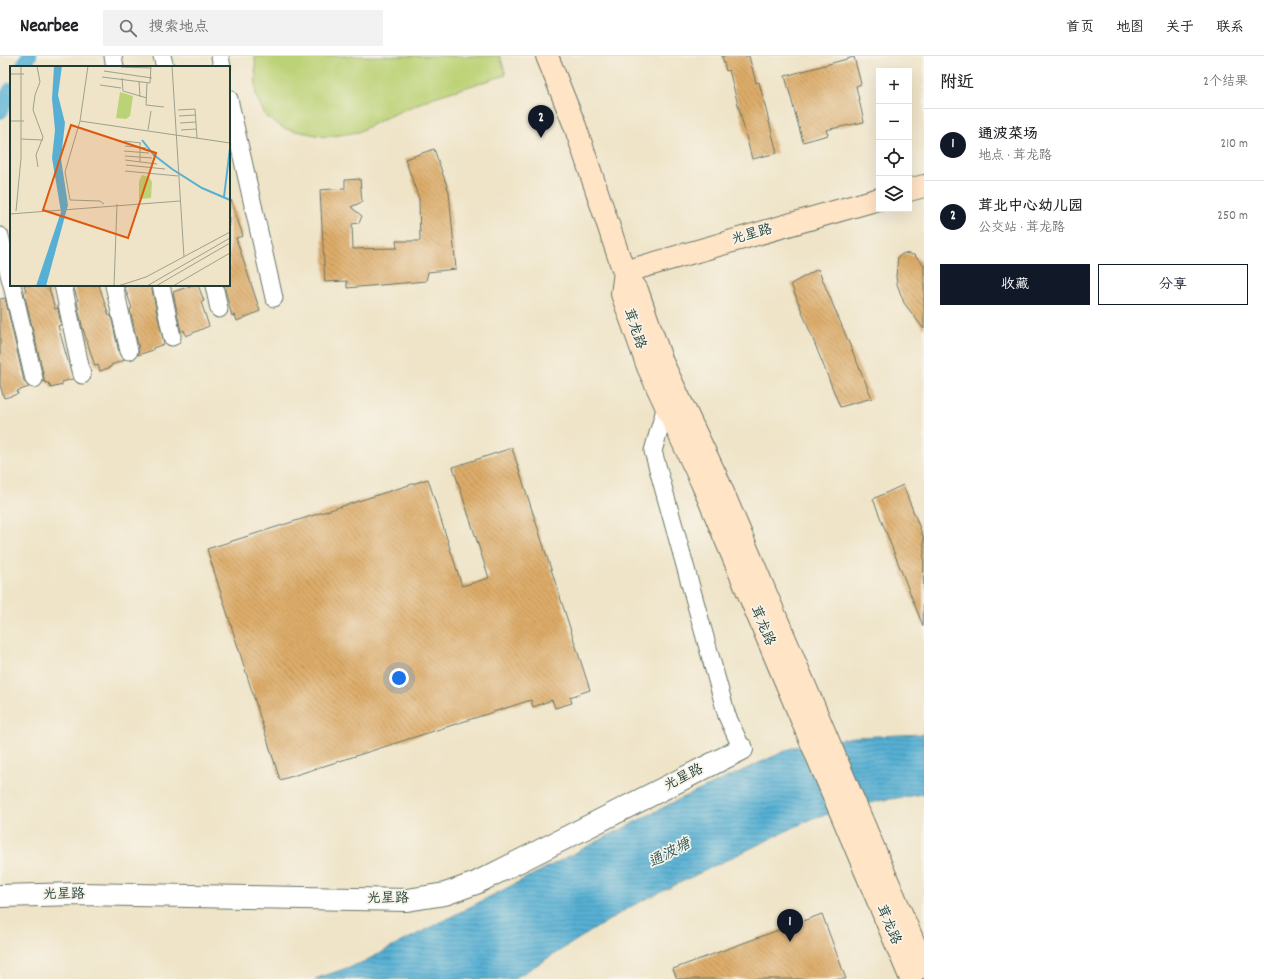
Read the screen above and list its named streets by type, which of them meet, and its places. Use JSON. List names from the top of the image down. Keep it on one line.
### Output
{"streets":{"main road":["光星路","茸龙路"]},"crossings":[["光星路","茸龙路"]],"water":["通波塘"],"page":{"header":"Nearbee","search":"搜索地点","nav":["首页","地图","关于","联系"],"heading":["附近","2个结果"],"map_buttons":["+","−"],"pins":["2","1"],"list":[{"mark":"1","name":"通波菜场","note":"地点 · 茸龙路","value":"210 m"},{"mark":"2","name":"茸北中心幼儿园","note":"公交站 · 茸龙路","value":"250 m"}],"buttons":["收藏","分享"]}}
